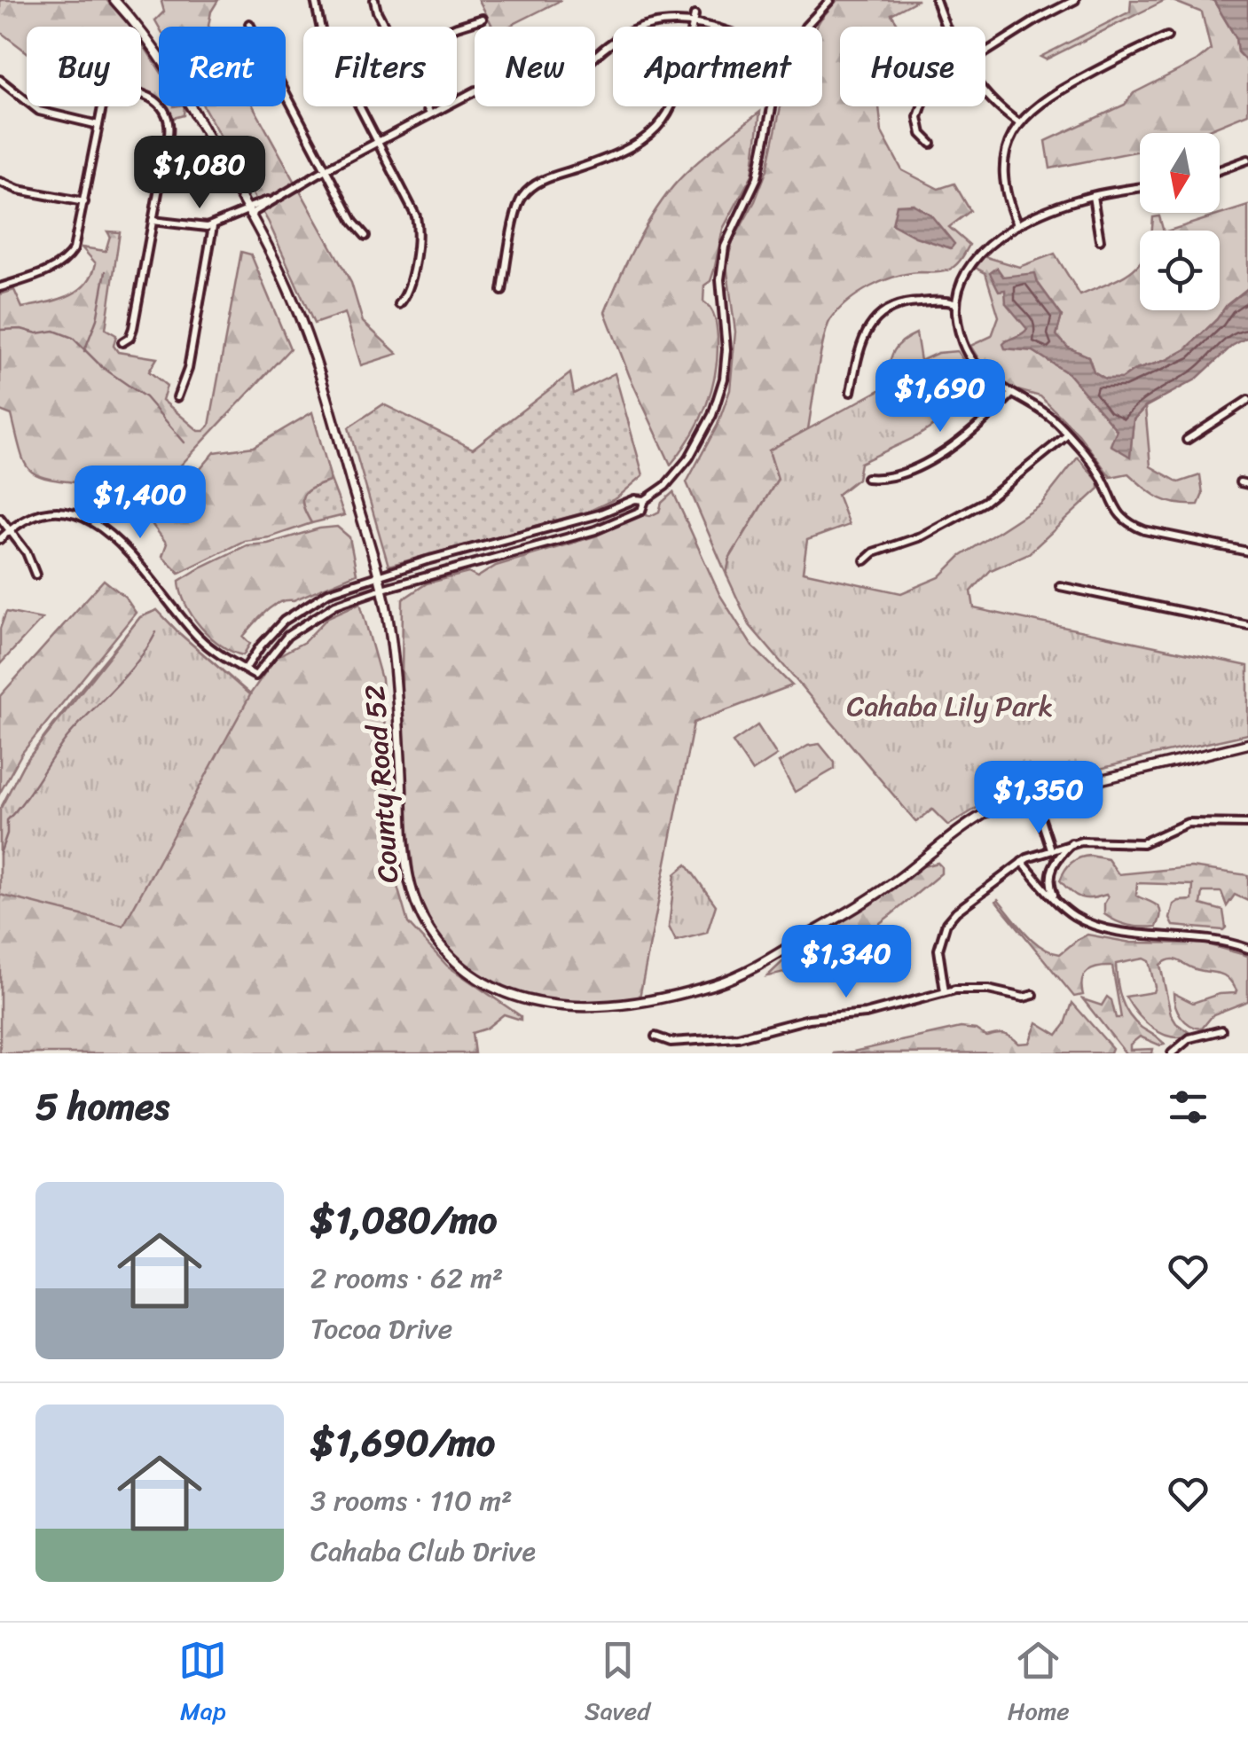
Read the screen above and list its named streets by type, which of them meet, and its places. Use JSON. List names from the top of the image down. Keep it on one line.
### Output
{"streets":{"main road":["County Road 52"]},"parks":["Cahaba Lily Park"],"north":"bottom","page":{"chip":["Buy","Rent","Filters","New","Apartment","House"],"price":["$1,080","$1,690","$1,400","$1,350","$1,340"],"heading":"5 homes","list":[{"name":"$1,080/mo","note":"2 rooms · 62 m² · Tocoa Drive"},{"name":"$1,690/mo","note":"3 rooms · 110 m² · Cahaba Club Drive"}],"tabs":["Map","Saved","Home"]}}
